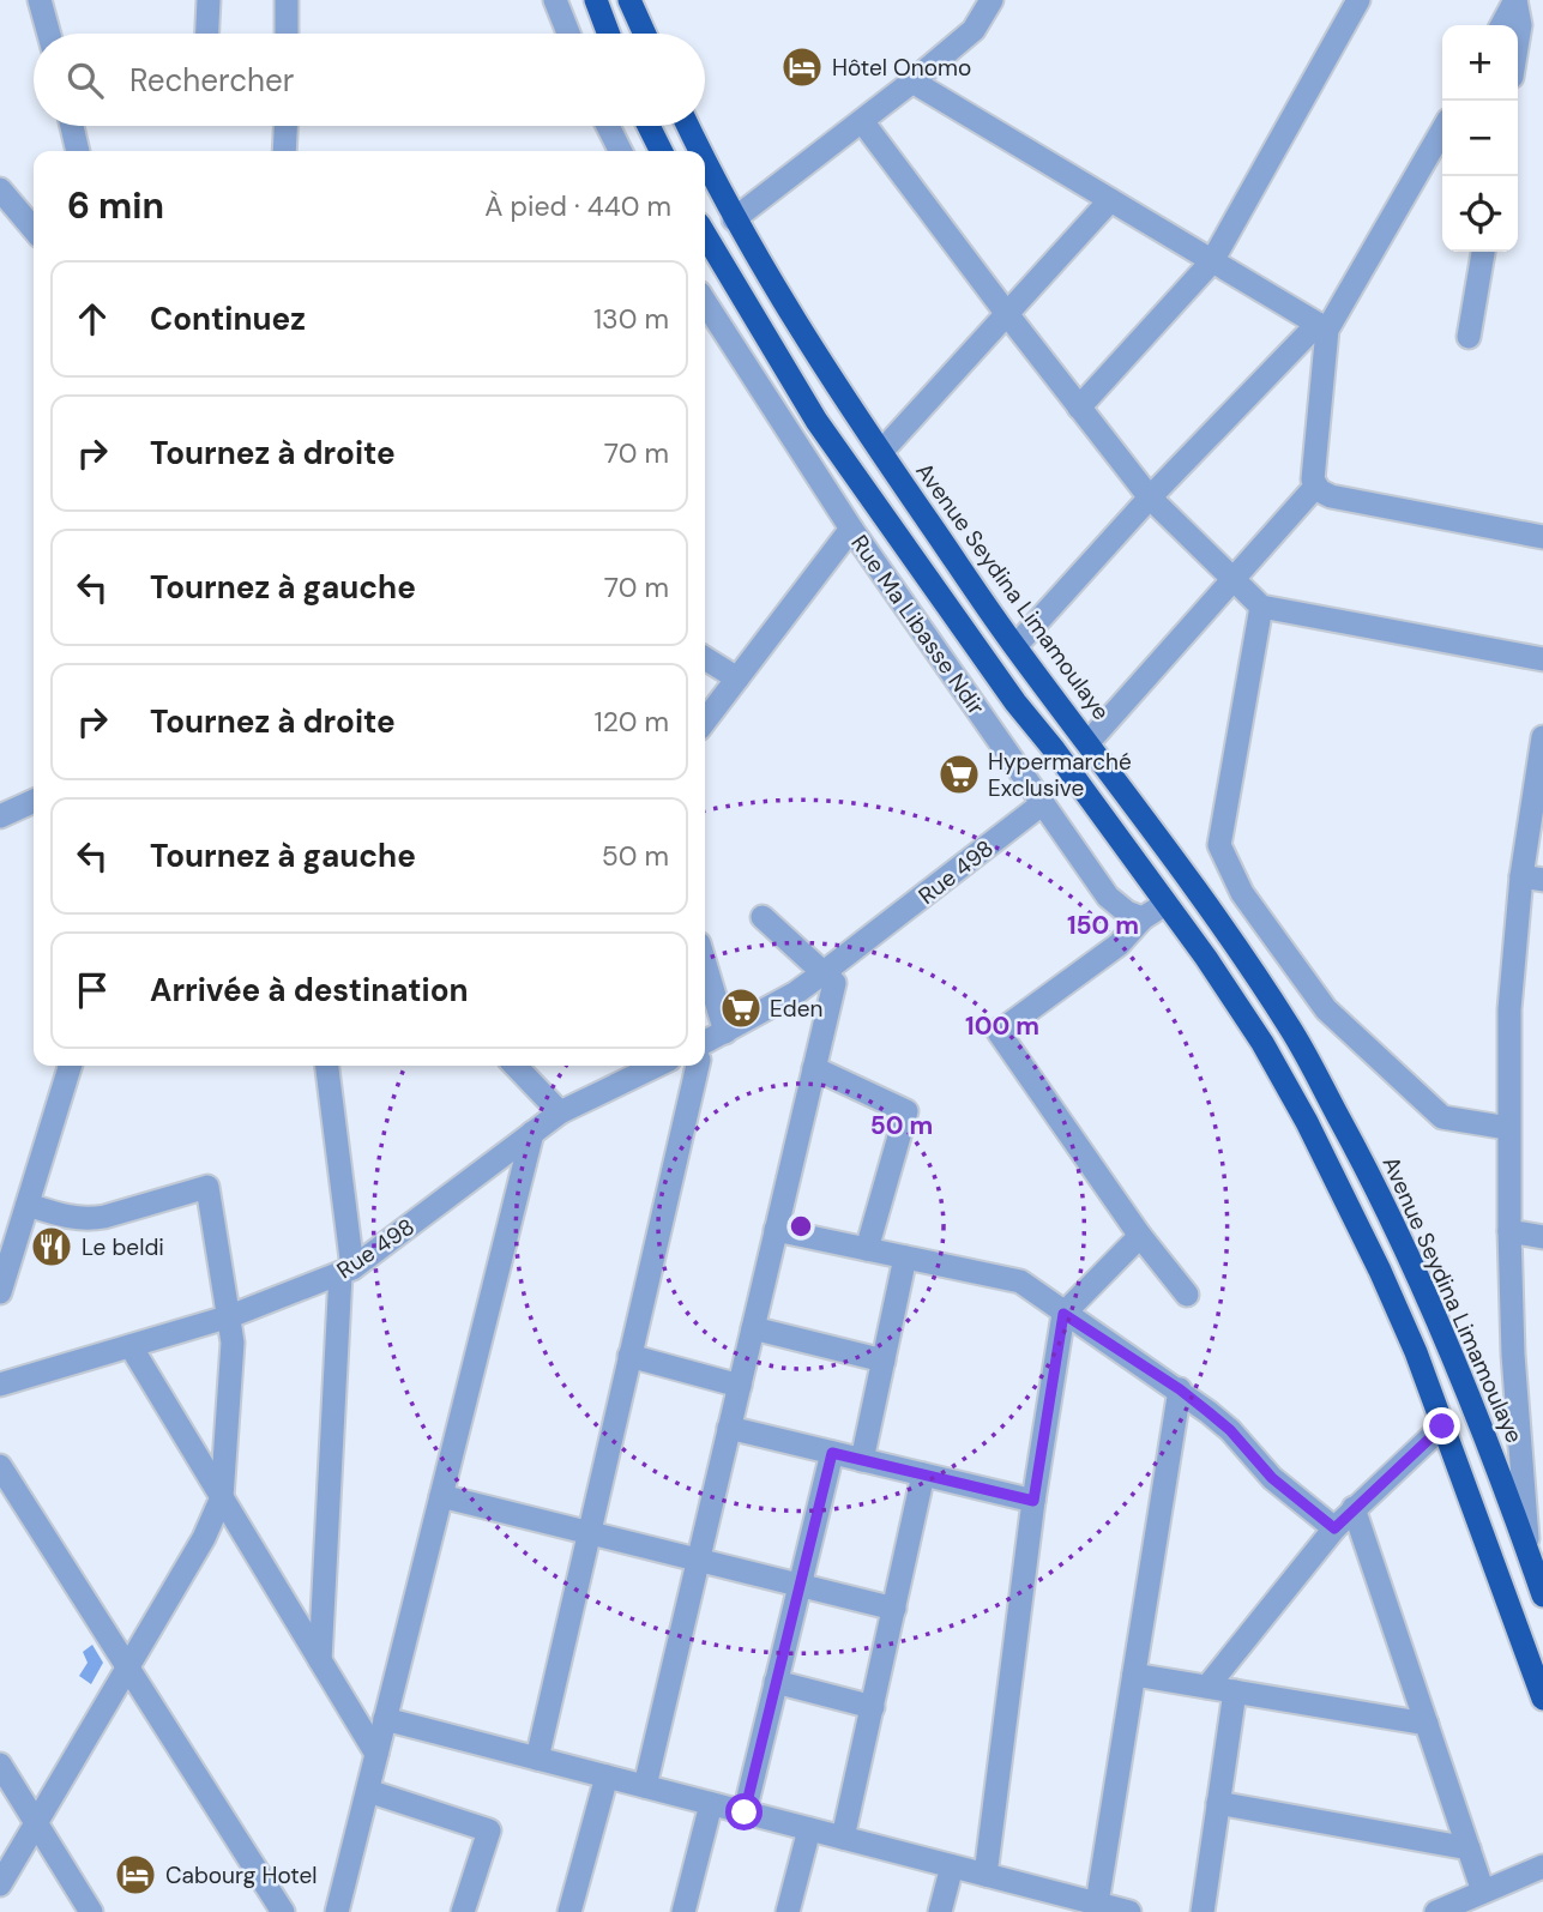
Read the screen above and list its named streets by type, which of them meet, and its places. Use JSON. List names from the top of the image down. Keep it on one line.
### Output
{"streets":{"highway":["Avenue Seydina Limamoulaye"],"street":["Rue Ma Libasse Ndir","Rue 498"]},"crossings":[["Rue Ma Libasse Ndir","Rue 498"]],"places":{"hotel":["Hôtel Onomo","Cabourg Hotel"],"supermarket":["Hypermarché Exclusive","Eden"],"restaurant":["Le beldi"]},"page":{"map_buttons":["+","−"],"search":"Rechercher","heading":["6 min","À pied · 440 m"],"list":[["Continuez","130 m"],["Tournez à droite","70 m"],["Tournez à gauche","70 m"],["Tournez à droite","120 m"],["Tournez à gauche","50 m"],"Arrivée à destination"]},"rings":["150 m","100 m","50 m"]}
